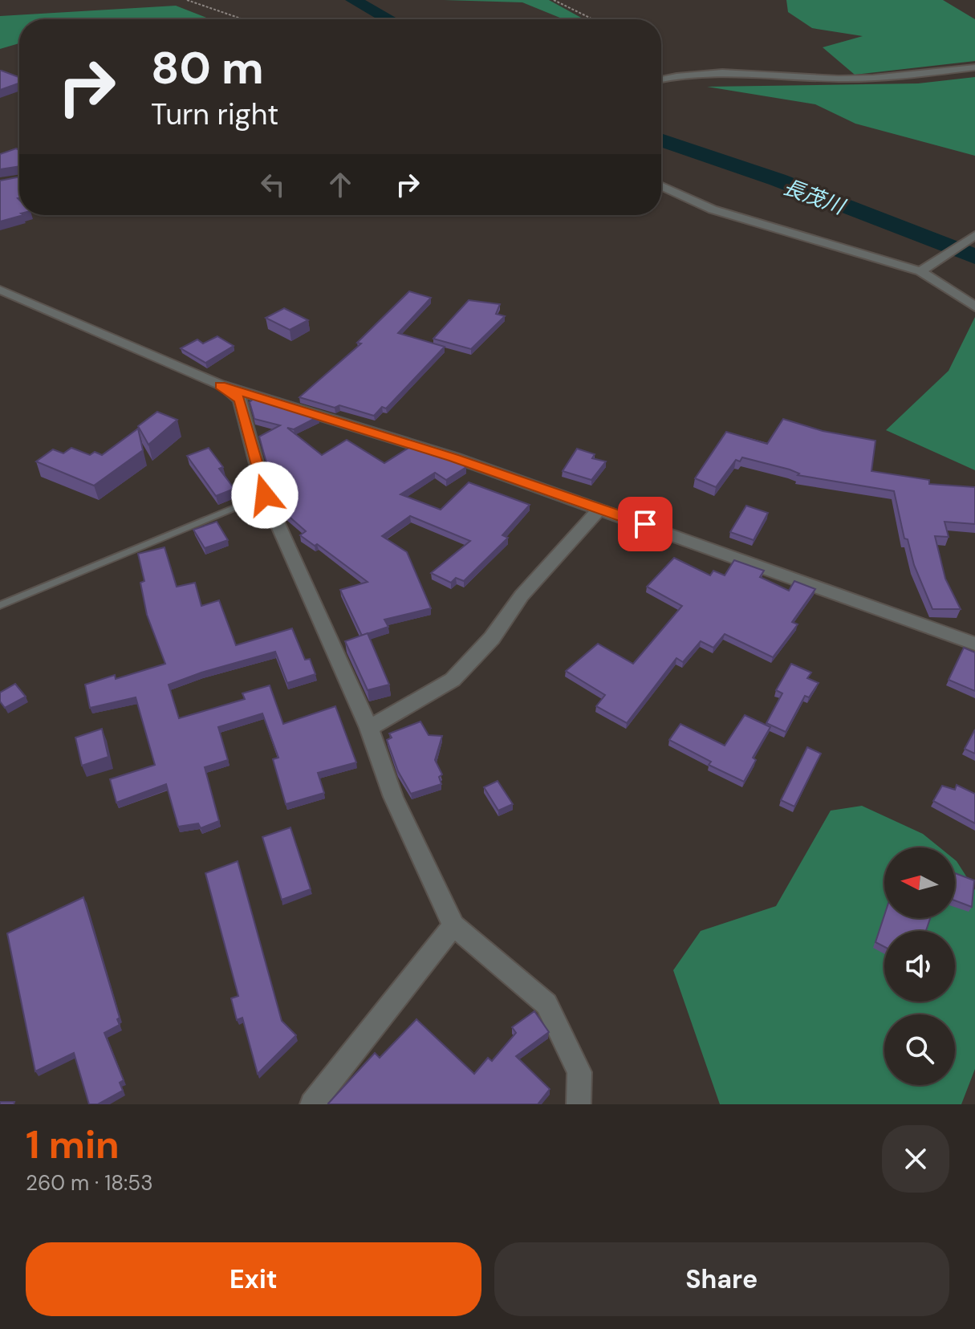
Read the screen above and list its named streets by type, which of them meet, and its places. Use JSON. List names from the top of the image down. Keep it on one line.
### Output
{"water":["長茂川"],"north":"left","page":{"turn":["80 m","Turn right"],"heading":["1 min","260 m · 18:53"],"buttons":["Exit","Share"]}}
